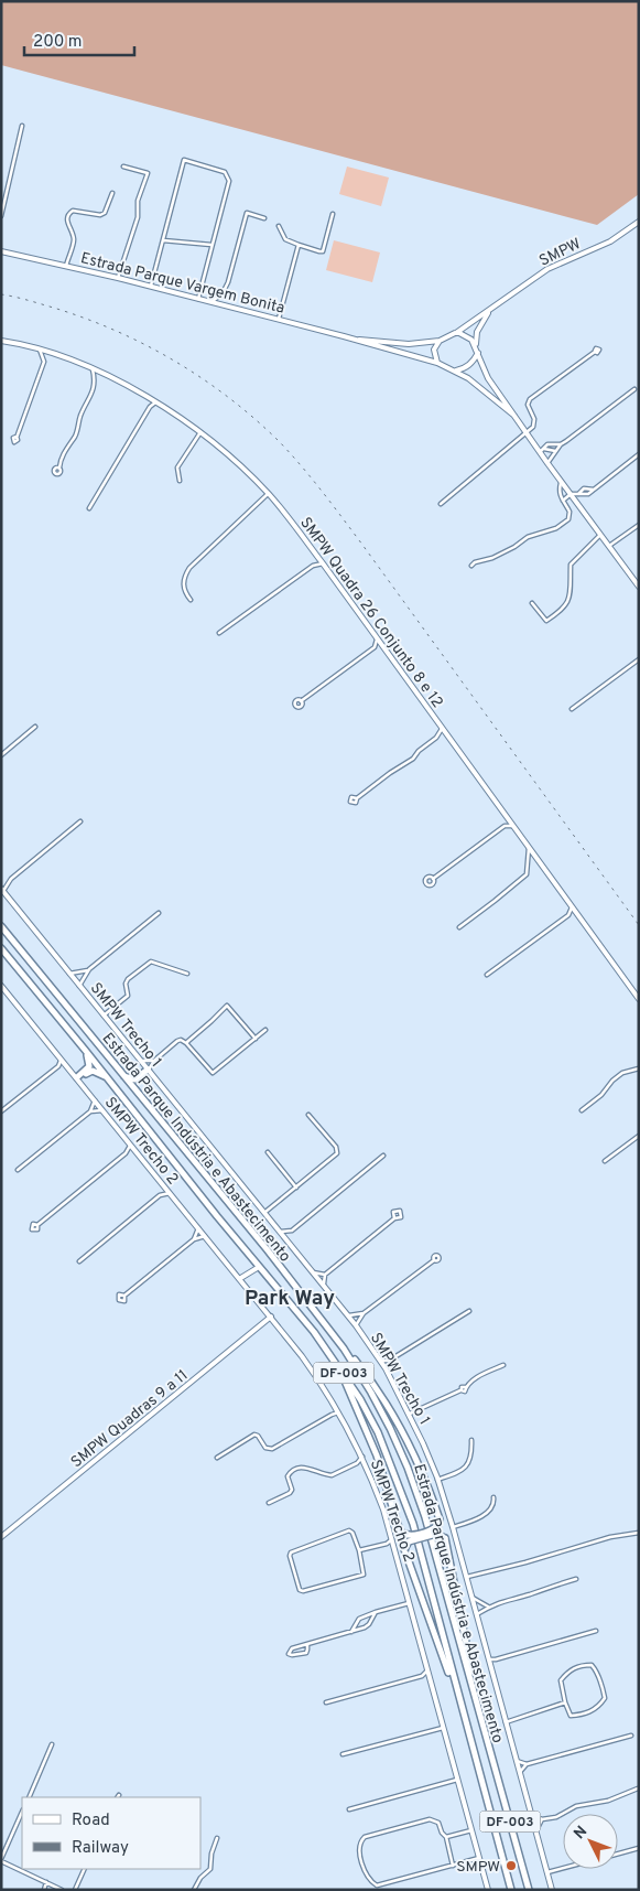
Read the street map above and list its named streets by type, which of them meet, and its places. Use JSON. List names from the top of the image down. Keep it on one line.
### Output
{"streets":{"highway":["Estrada Parque Indústria e Abastecimento","DF-003"],"street":["SMPW","Estrada Parque Vargem Bonita","SMPW Quadra 26 Conjunto 8 e 12","SMPW Trecho 1","SMPW Trecho 2","SMPW Quadras 9 a 11"]},"crossings":[["SMPW","Estrada Parque Vargem Bonita"],["SMPW Trecho 2","SMPW Quadras 9 a 11"]],"districts":["Park Way"],"places":["SMPW"],"legend":["Road","Railway"],"scale_bar":"200 m","north":"top left"}
